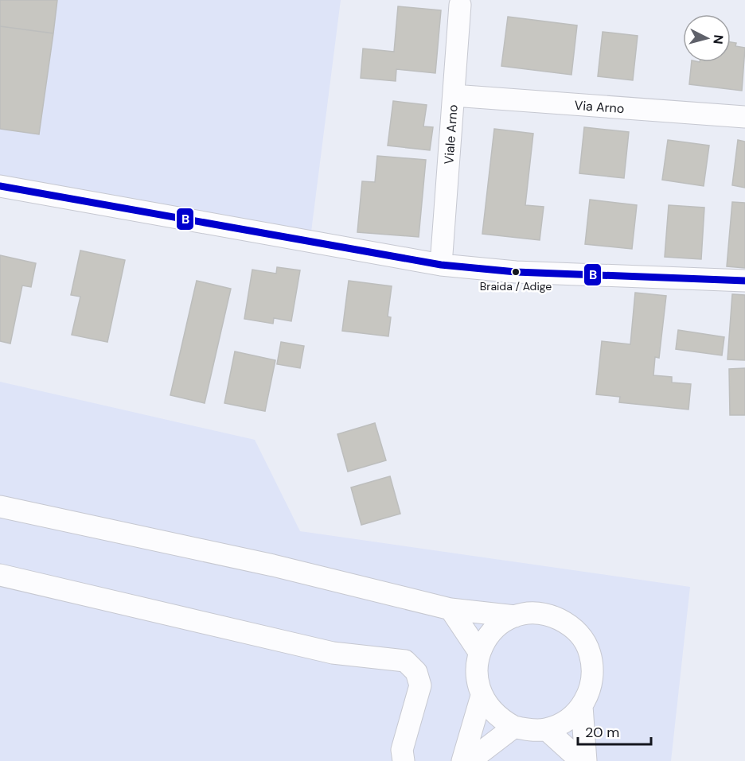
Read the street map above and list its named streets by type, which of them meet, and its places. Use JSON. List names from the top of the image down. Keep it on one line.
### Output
{"streets":{"street":["Via Arno","Viale Arno"]},"crossings":[["Via Arno","Viale Arno"]],"places":["Braida / Adige"],"lines":["transit line B"],"scale_bar":"20 m","north":"right"}
